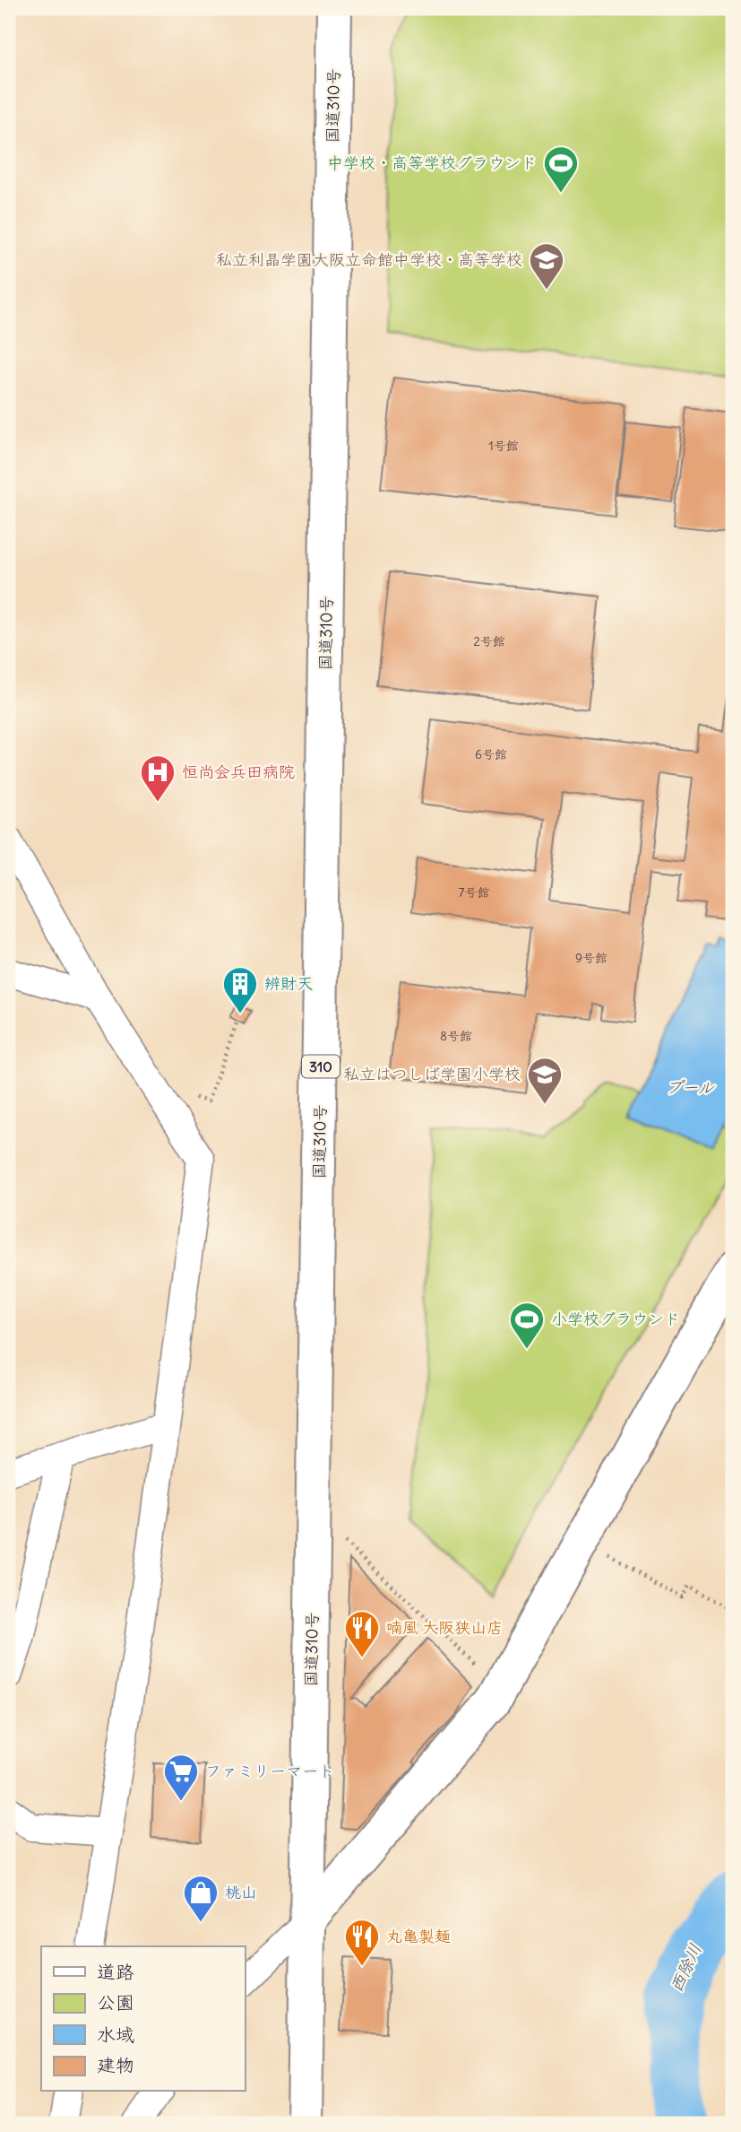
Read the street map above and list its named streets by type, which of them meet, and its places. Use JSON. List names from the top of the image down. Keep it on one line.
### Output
{"streets":{"main road":["国道310号","310"]},"water":["プール","西除川"],"places":{"sports":["中学校・高等学校グラウンド","小学校グラウンド"],"school or university":["私立利晶学園大阪立命館中学校・高等学校","私立はつしば学園小学校"],"hospital":["恒尚会兵田病院"],"building":["辨財天"],"restaurant":["喃風 大阪狭山店","丸亀製麺"],"supermarket":["ファミリーマート"],"shop":["桃山"]},"house_numbers":["1号館","2号館","6号館","7号館","9号館","8号館"],"legend":["道路","公園","水域","建物"]}
